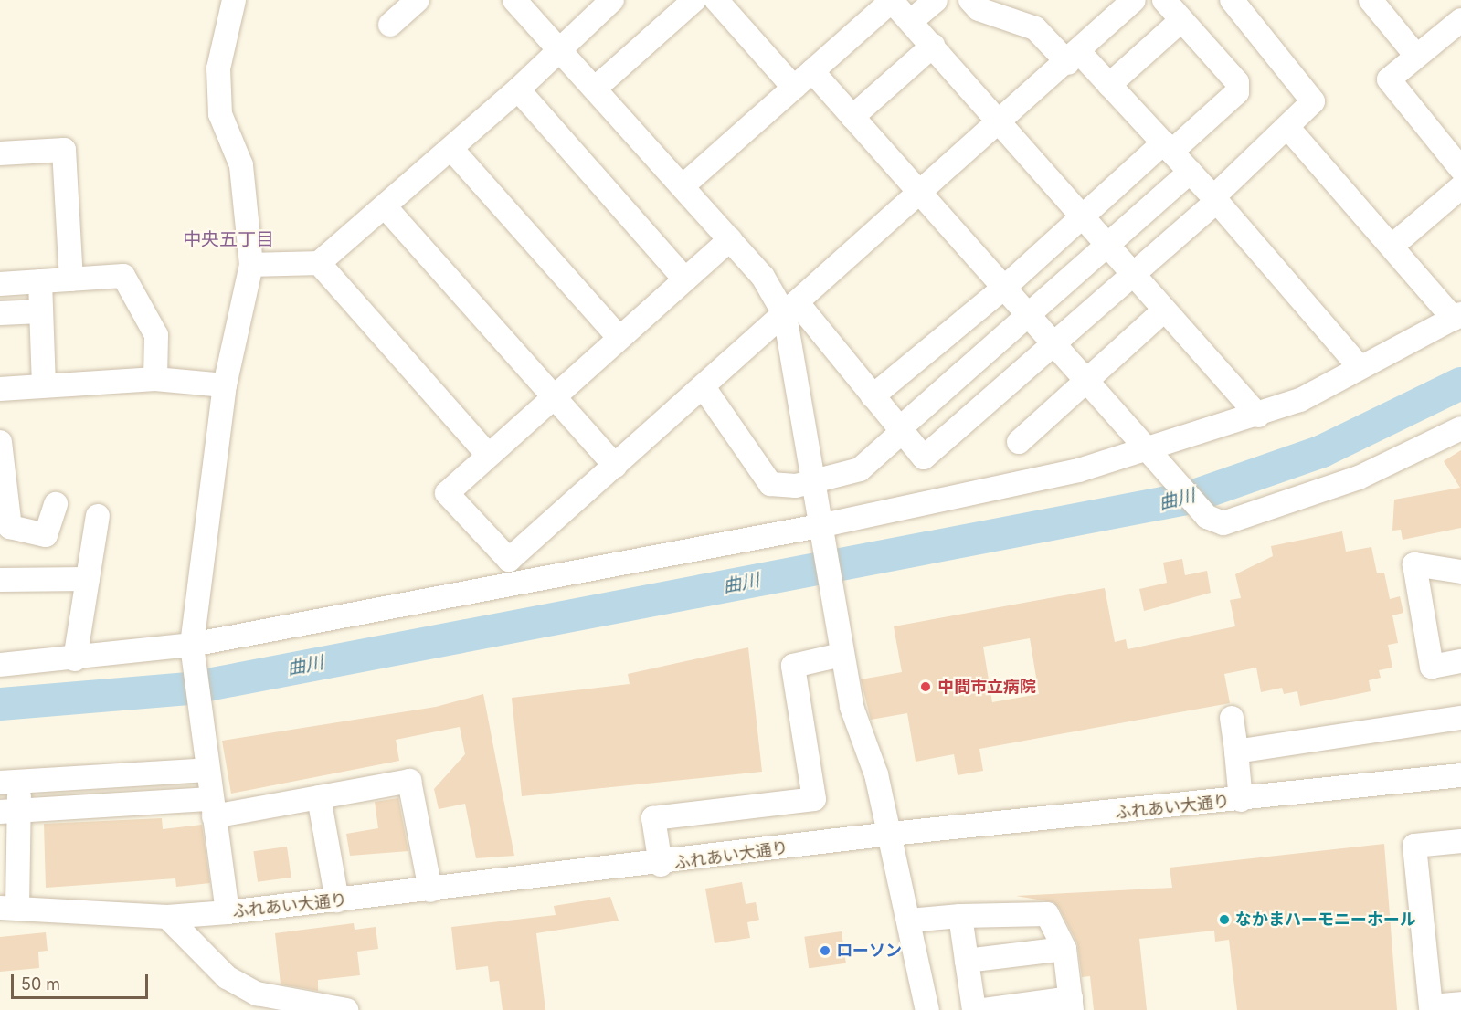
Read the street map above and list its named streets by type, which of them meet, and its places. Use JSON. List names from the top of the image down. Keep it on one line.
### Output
{"streets":{"street":["ふれあい大通り"]},"districts":["中央五丁目"],"water":["曲川"],"places":["中間市立病院","なかまハーモニーホール","ローソン"],"scale_bar":"50 m"}
